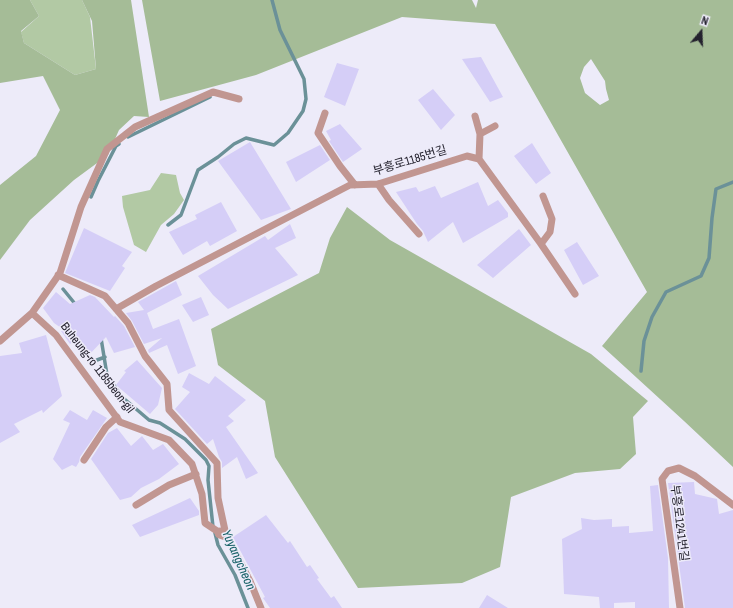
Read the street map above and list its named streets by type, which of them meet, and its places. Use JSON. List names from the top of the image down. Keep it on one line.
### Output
{"streets":{"lane":["부흥로1185번길","Buheung-ro 1185beon-gil","부흥로1241번길"]},"crossings":[["부흥로1185번길","Buheung-ro 1185beon-gil"]],"water":["Yuyangcheon"],"north":"top"}
